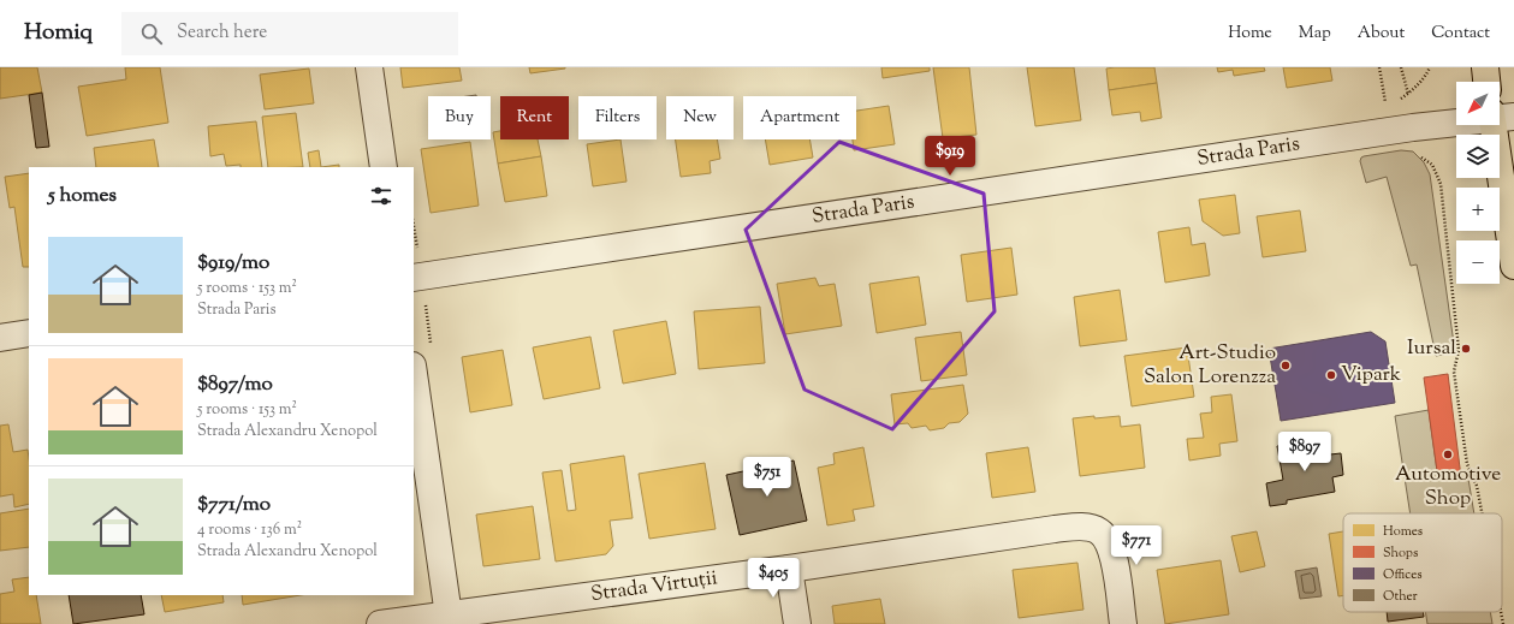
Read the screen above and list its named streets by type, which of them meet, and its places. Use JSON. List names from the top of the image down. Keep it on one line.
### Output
{"streets":{"street":["Strada Paris","Strada Virtuții"]},"places":["Iursal","Art-Studio Salon Lorenzza","Vipark","Automotive Shop"],"legend":["Homes","Shops","Offices","Other"],"north":"bottom left","page":{"header":"Homiq","search":"Search here","nav":["Home","Map","About","Contact"],"map_buttons":["+","−"],"chip":["Buy","Rent","Filters","New","Apartment"],"price":["$919","$897","$751","$771","$405"],"heading":"5 homes","list":[{"name":"$919/mo","note":"5 rooms · 153 m² · Strada Paris"},{"name":"$897/mo","note":"5 rooms · 153 m² · Strada Alexandru Xenopol"},{"name":"$771/mo","note":"4 rooms · 136 m² · Strada Alexandru Xenopol"}]}}
